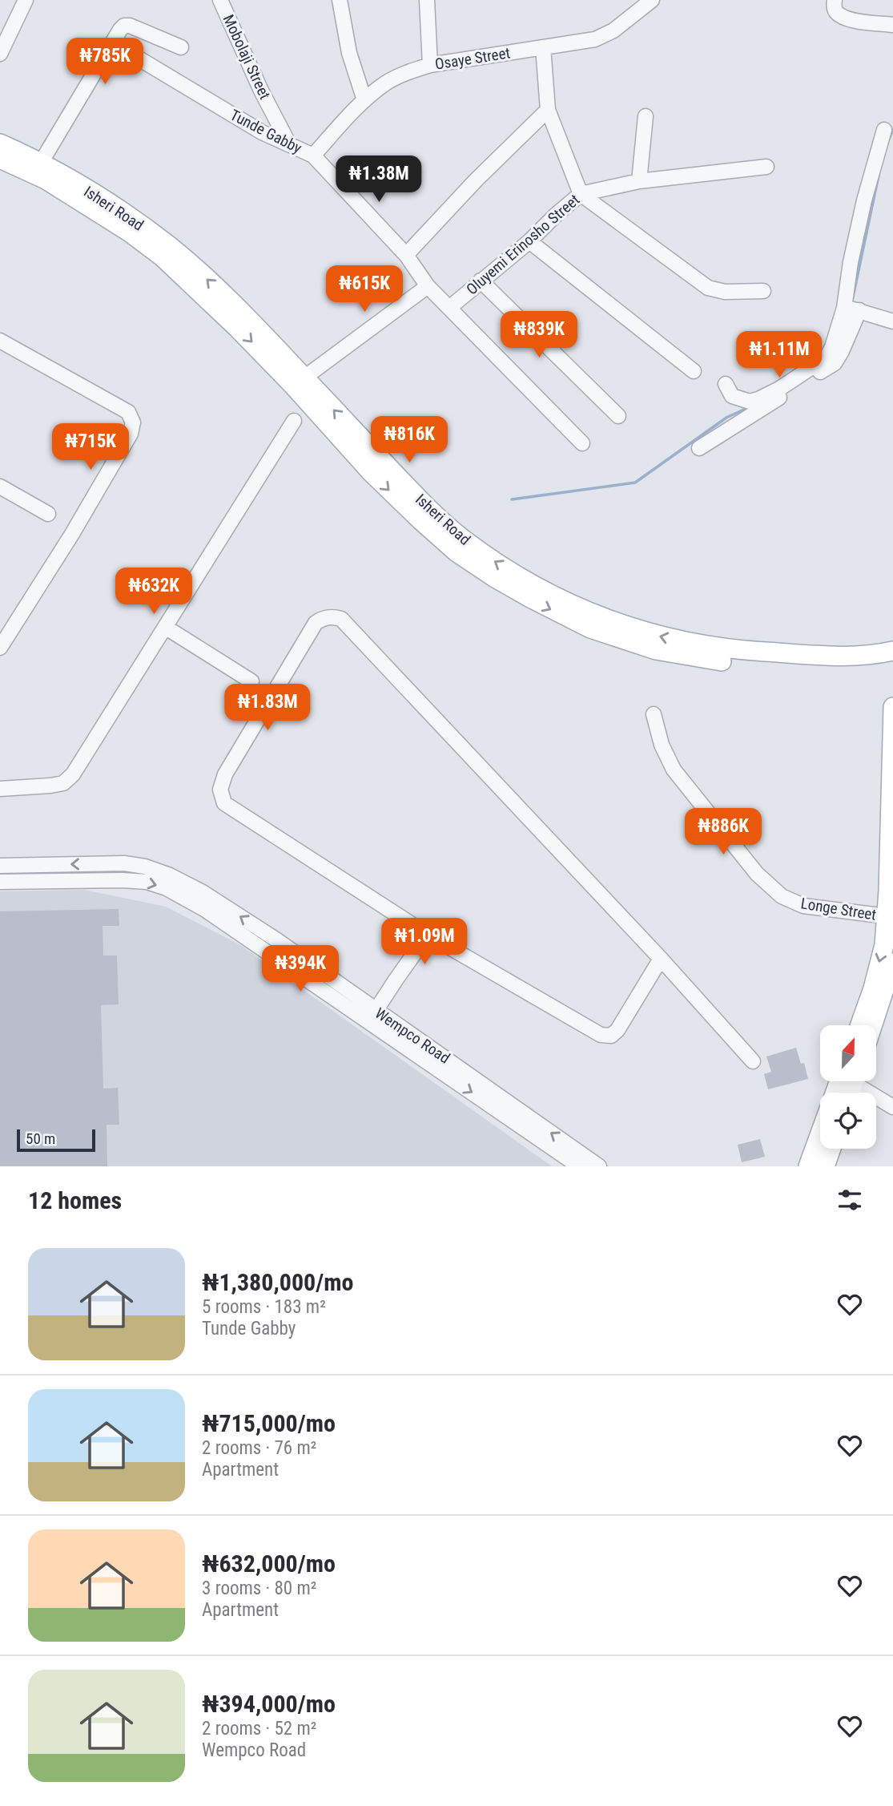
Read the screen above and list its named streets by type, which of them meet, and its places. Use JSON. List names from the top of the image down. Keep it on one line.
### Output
{"streets":{"main road":["Isheri Road"],"street":["Mobolaji Street","Osaye Street","Tunde Gabby","Oluyemi Erinosho Street","Longe Street","Wempco Road"]},"crossings":[["Mobolaji Street","Tunde Gabby"],["Osaye Street","Tunde Gabby"],["Tunde Gabby","Oluyemi Erinosho Street"]],"scale_bar":"50 m","north":"top","page":{"price":["₦785K","₦1.38M","₦615K","₦839K","₦1.11M","₦816K","₦715K","₦632K","₦1.83M","₦886K","₦1.09M","₦394K"],"scale":"50 m","heading":"12 homes","list":[{"name":"₦1,380,000/mo","note":"5 rooms · 183 m² · Tunde Gabby"},{"name":"₦715,000/mo","note":"2 rooms · 76 m² · Apartment"},{"name":"₦632,000/mo","note":"3 rooms · 80 m² · Apartment"},{"name":"₦394,000/mo","note":"2 rooms · 52 m² · Wempco Road"}]}}
